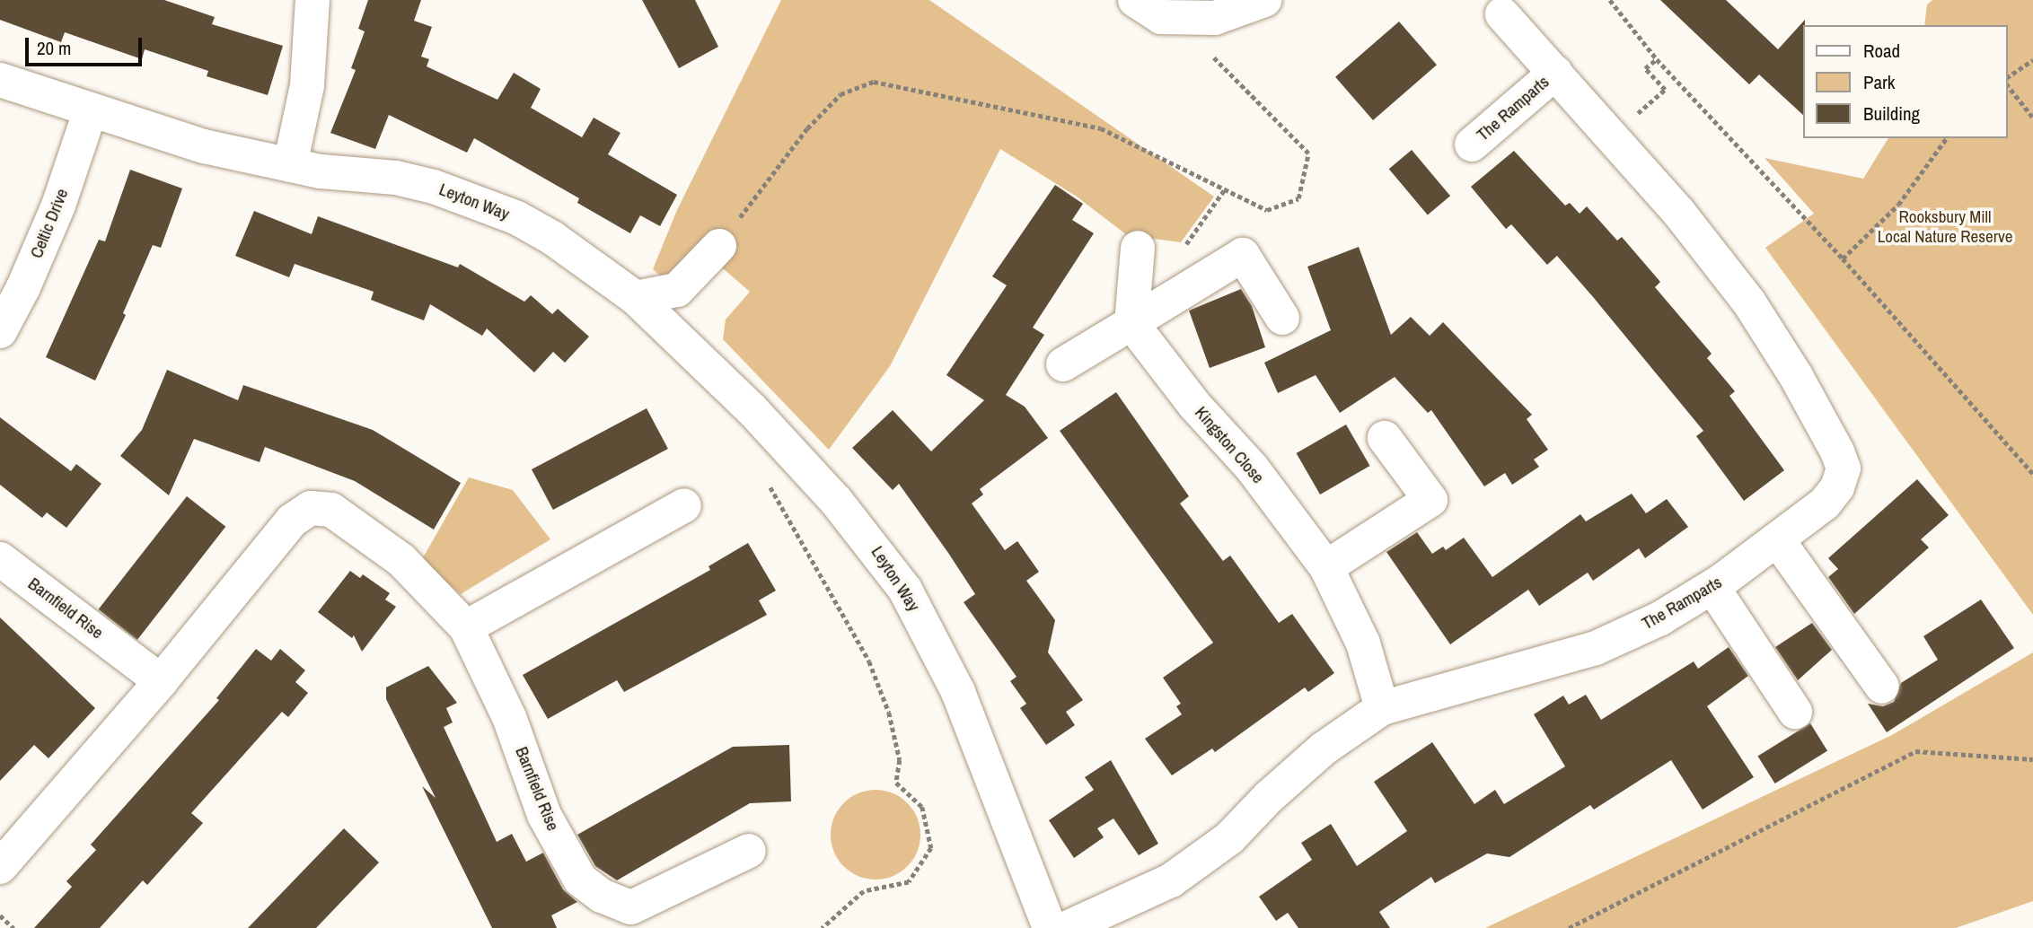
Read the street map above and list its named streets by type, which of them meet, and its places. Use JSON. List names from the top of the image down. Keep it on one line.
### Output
{"streets":{"street":["The Ramparts","Leyton Way","Celtic Drive","Kingston Close","Barnfield Rise"]},"crossings":[["The Ramparts","Kingston Close"],["Leyton Way","Celtic Drive"]],"parks":["Rooksbury Mill Local Nature Reserve"],"legend":["Road","Park","Building"],"scale_bar":"20 m"}
